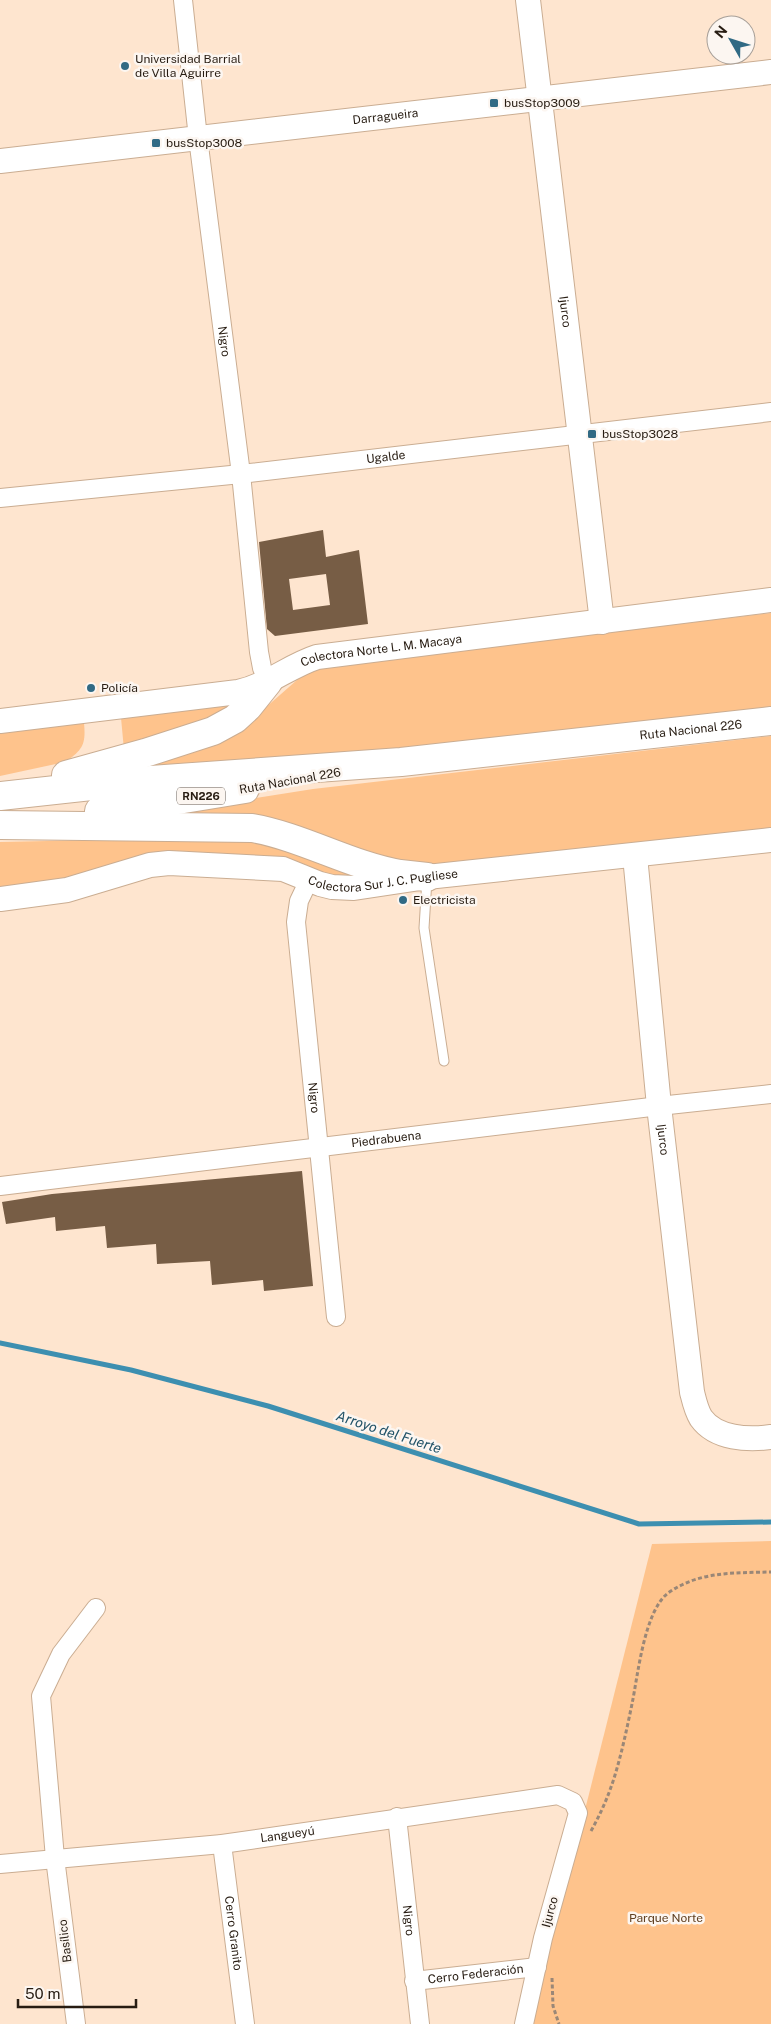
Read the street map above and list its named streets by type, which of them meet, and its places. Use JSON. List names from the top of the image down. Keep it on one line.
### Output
{"streets":{"highway":["Ruta Nacional 226","RN226"],"street":["Darragueira","Ijurco","Nigro","Ugalde","Colectora Norte L. M. Macaya","Colectora Sur J. C. Pugliese","Piedrabuena","Langueyú","Cerro Granito","Basílico","Cerro Federación"]},"crossings":[["Darragueira","Ijurco"],["Darragueira","Nigro"],["Ijurco","Ugalde"],["Ijurco","Colectora Norte L. M. Macaya"],["Ijurco","Colectora Sur J. C. Pugliese"],["Ijurco","Piedrabuena"],["Ijurco","Langueyú"],["Ijurco","Cerro Federación"],["Nigro","Ugalde"],["Nigro","Colectora Norte L. M. Macaya"],["Nigro","Colectora Sur J. C. Pugliese"],["Nigro","Piedrabuena"],["Nigro","Langueyú"],["Nigro","Cerro Federación"],["Langueyú","Cerro Granito"],["Langueyú","Basílico"]],"water":["Arroyo del Fuerte"],"parks":["Parque Norte"],"places":{"other":["Universidad Barrial de Villa Aguirre","Policía","Electricista"],"transit":["busStop3009","busStop3008","busStop3028"]},"scale_bar":"50 m","north":"top left"}
